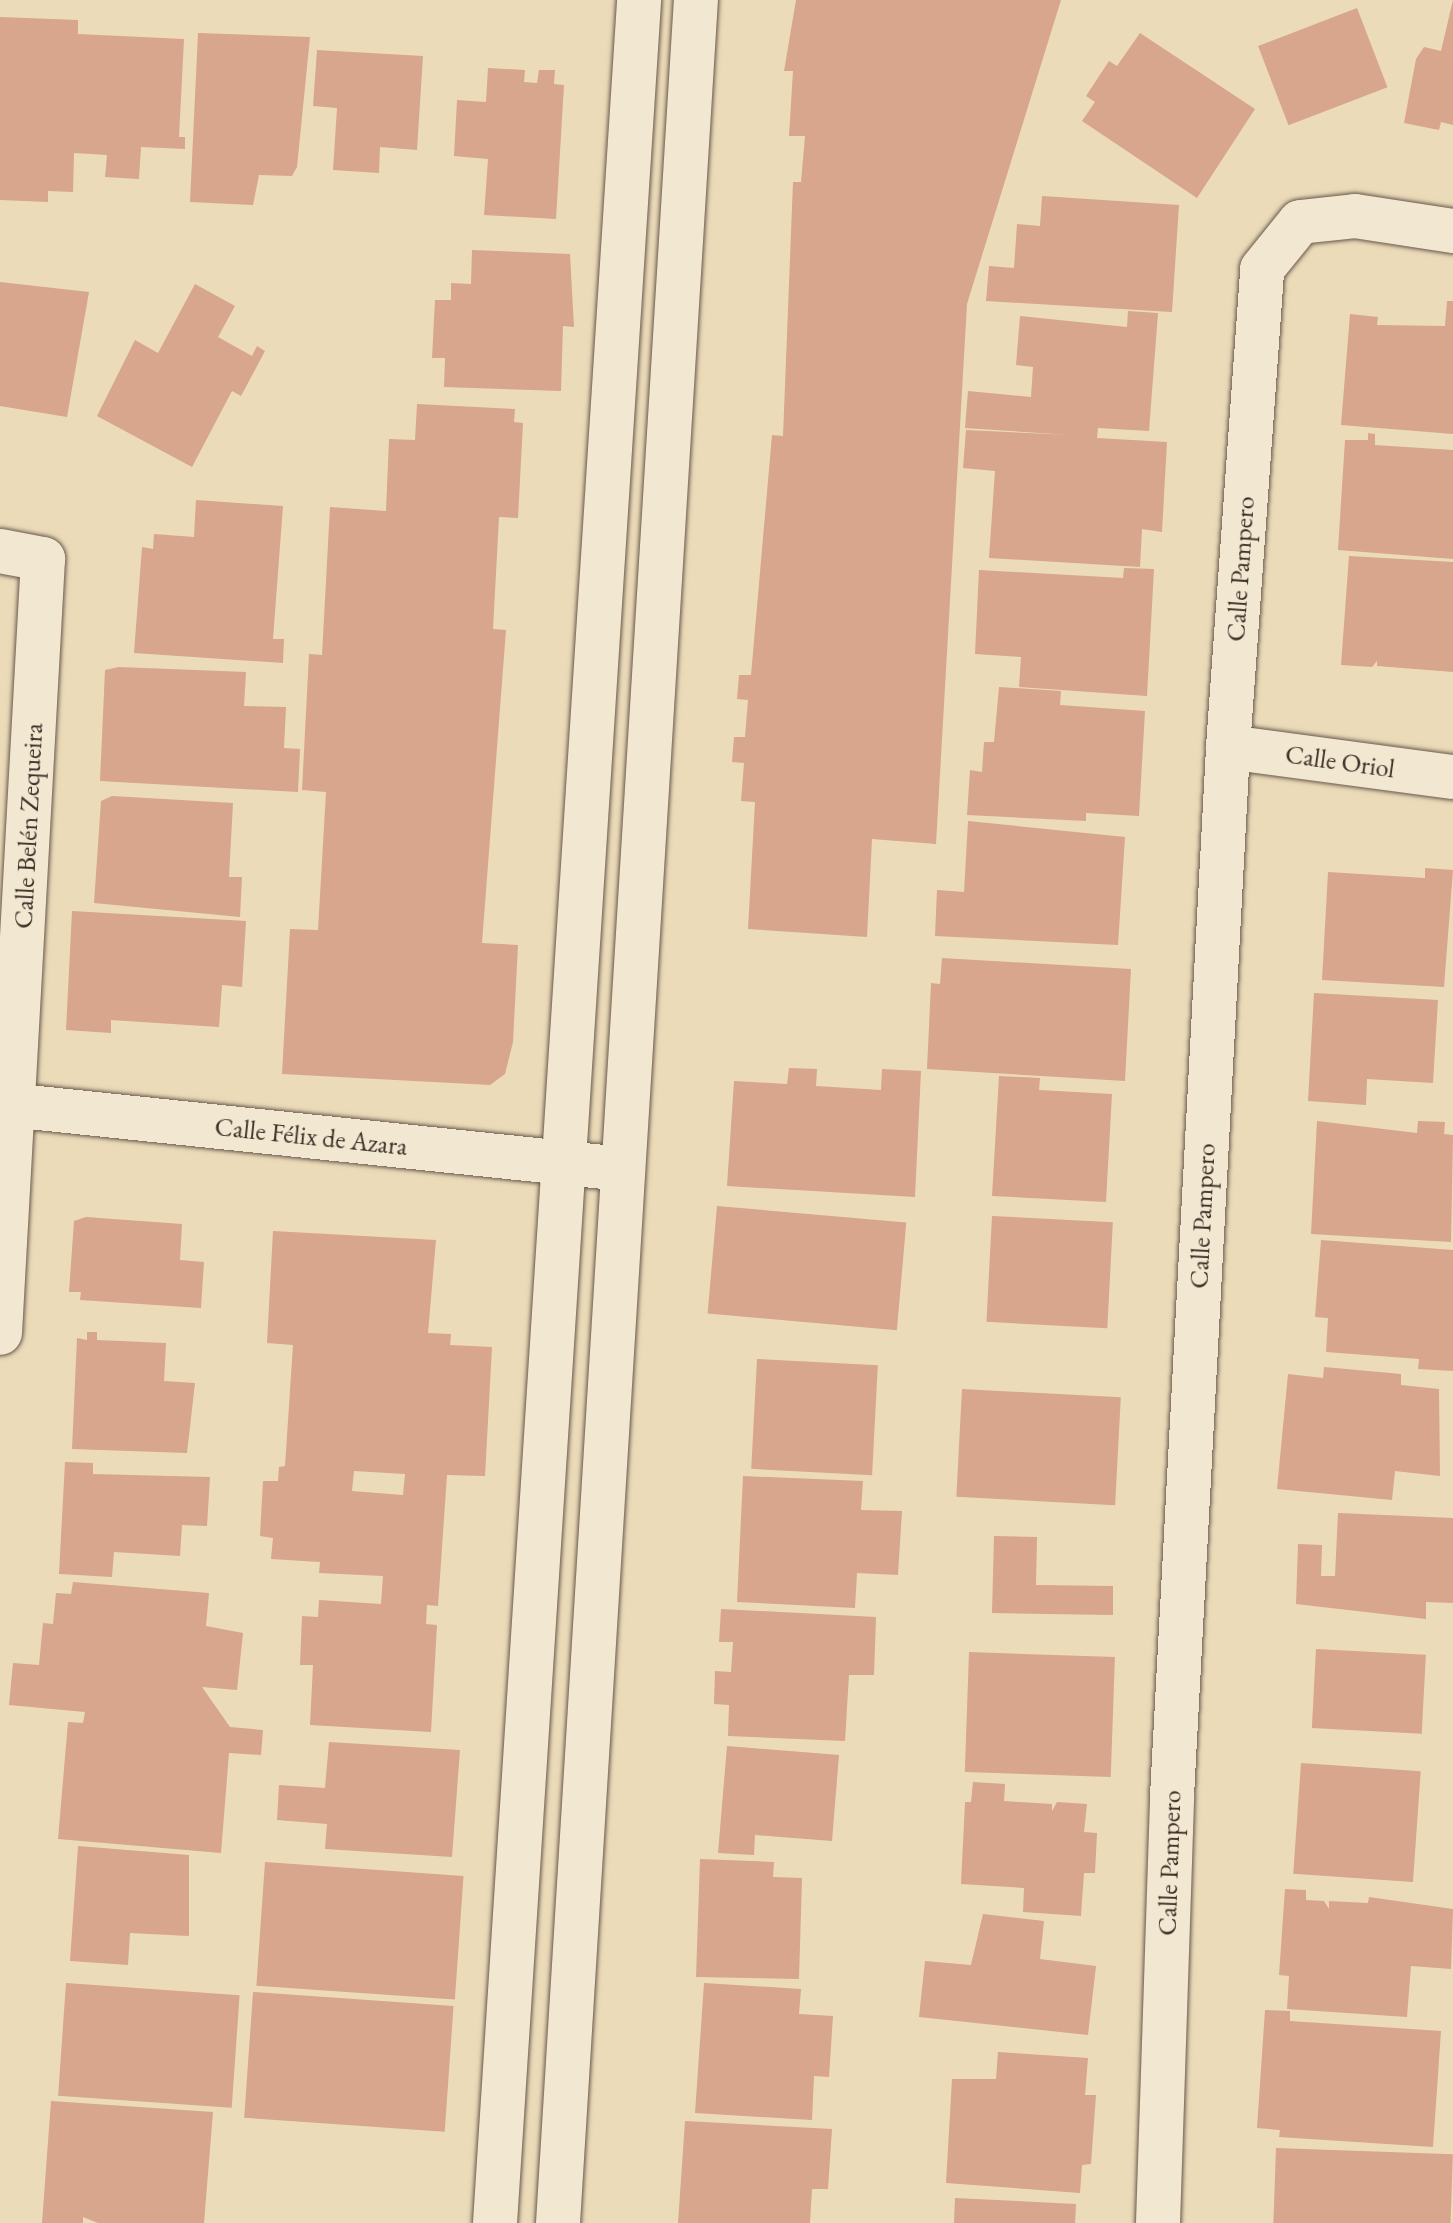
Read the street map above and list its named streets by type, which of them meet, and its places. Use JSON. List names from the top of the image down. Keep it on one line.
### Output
{"streets":{"street":["Calle Pampero","Calle Oriol","Calle Belén Zequeira","Calle Félix de Azara"]},"crossings":[["Calle Pampero","Calle Oriol"],["Calle Belén Zequeira","Calle Félix de Azara"]]}
